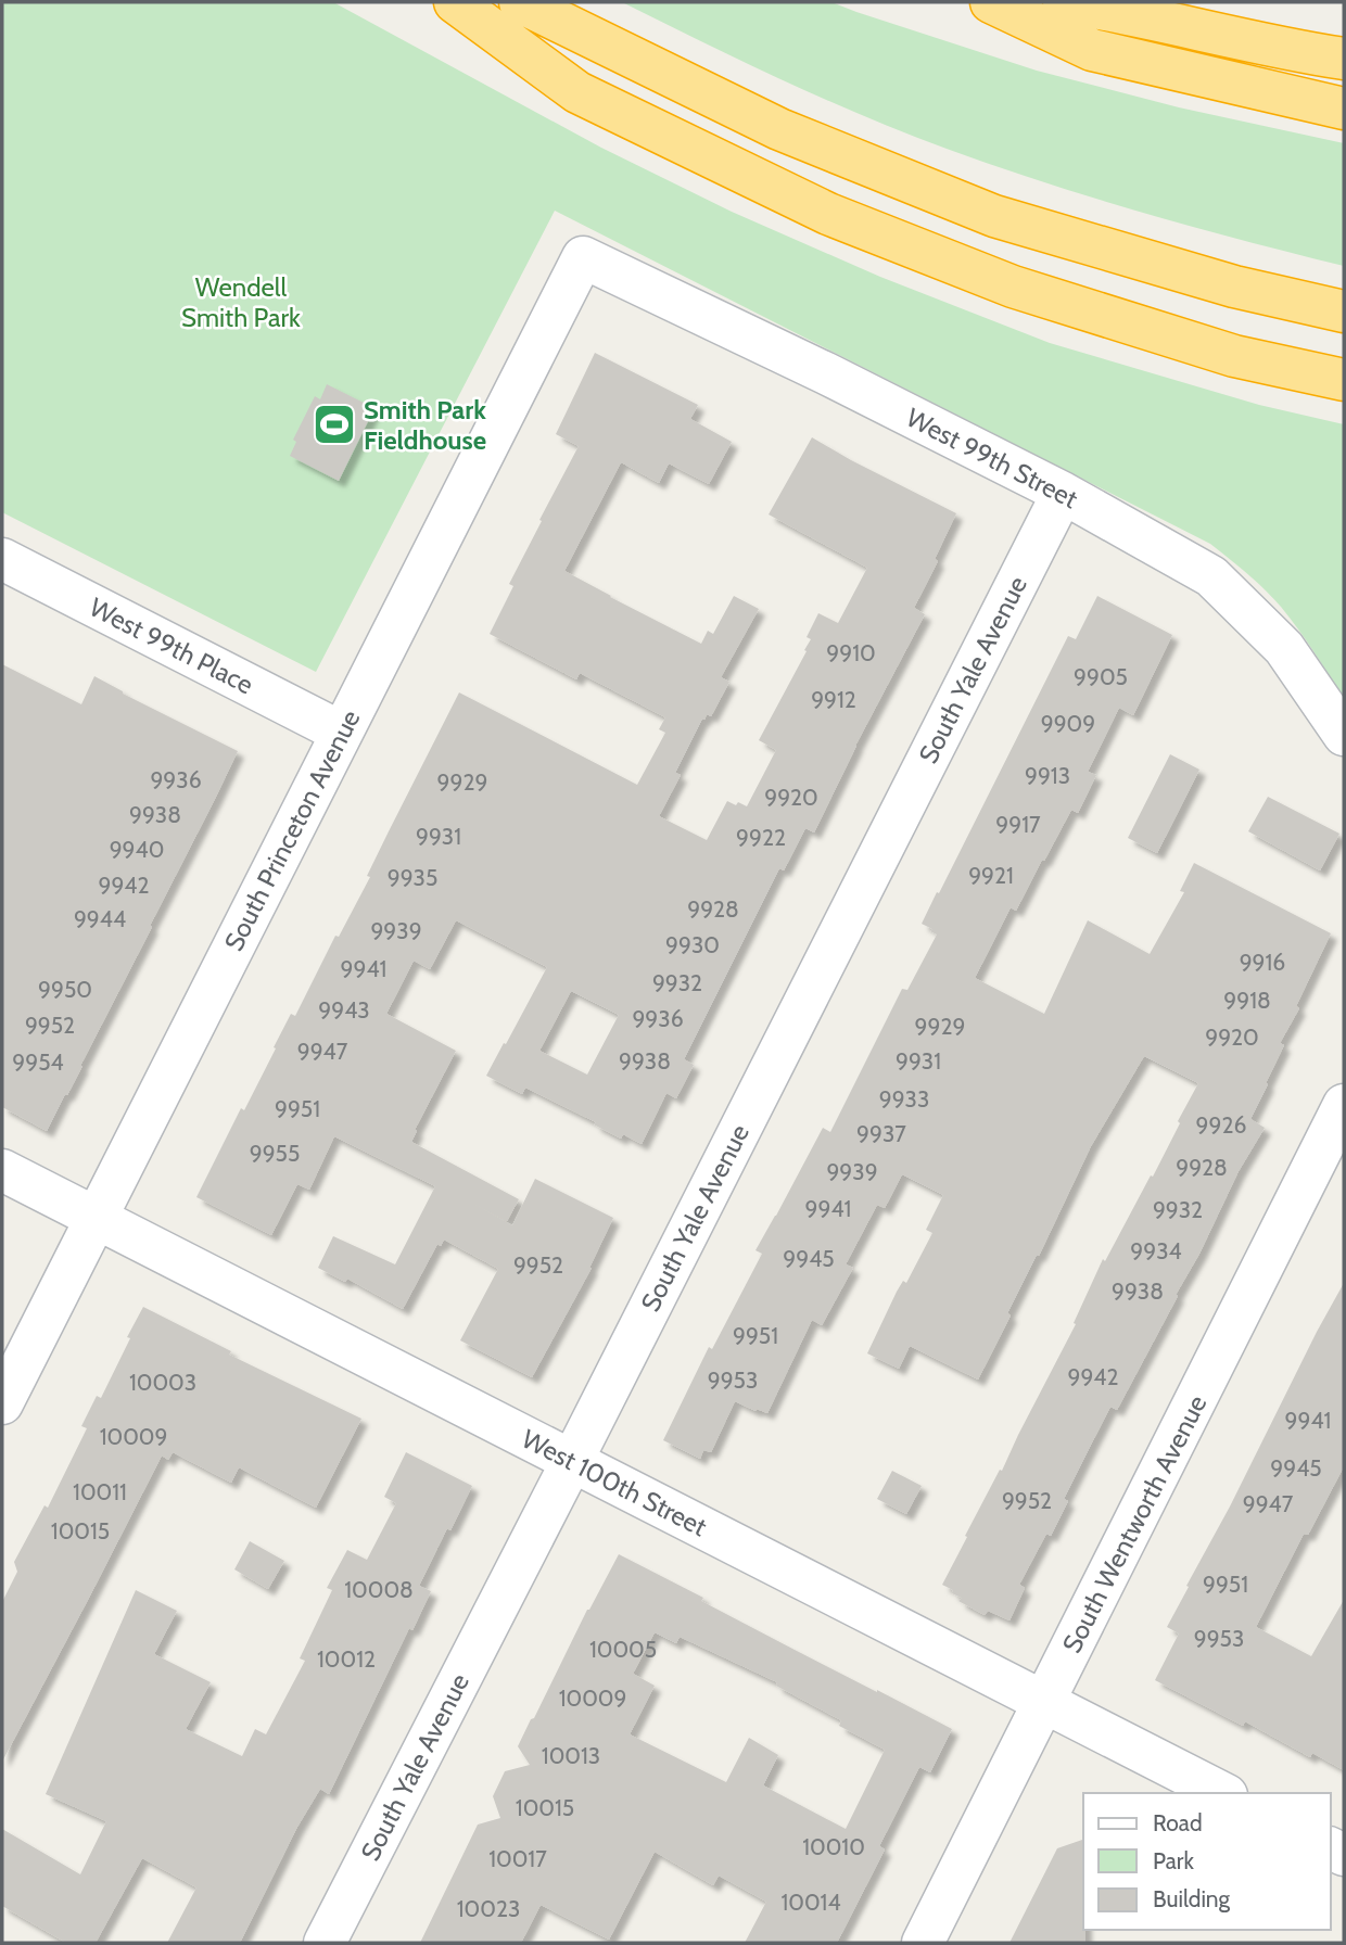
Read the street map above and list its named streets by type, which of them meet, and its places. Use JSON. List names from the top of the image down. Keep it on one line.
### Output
{"streets":{"street":["West 99th Street","West 99th Place","South Yale Avenue","South Princeton Avenue","West 100th Street","South Wentworth Avenue"]},"crossings":[["West 99th Street","South Yale Avenue"],["West 99th Street","South Princeton Avenue"],["West 99th Place","South Princeton Avenue"],["South Yale Avenue","West 100th Street"],["South Princeton Avenue","West 100th Street"],["West 100th Street","South Wentworth Avenue"]],"parks":["Wendell Smith Park"],"places":{"sports":["Smith Park Fieldhouse"]},"house_numbers":["9910","9905","9912","9909","9913","9936","9929","9920","9938","9917","9931","9922","9940","9921","9935","9942","9928","9944","9939","9930","9916","9941","9932","9950","9918","9943","9936","9952","9929","9920","9947","9938","9931","9954","9933","9951","9926","9937","9955","9928","9939","9941","9932","9934","9945","9952","9938","9951","9942","9953","10003","9941","10009","9945","10011","9952","9947","10015","9951","10008","9953","10005","10012","10009","10013","10015","10010","10017","10014","10023"],"legend":["Road","Park","Building"]}
